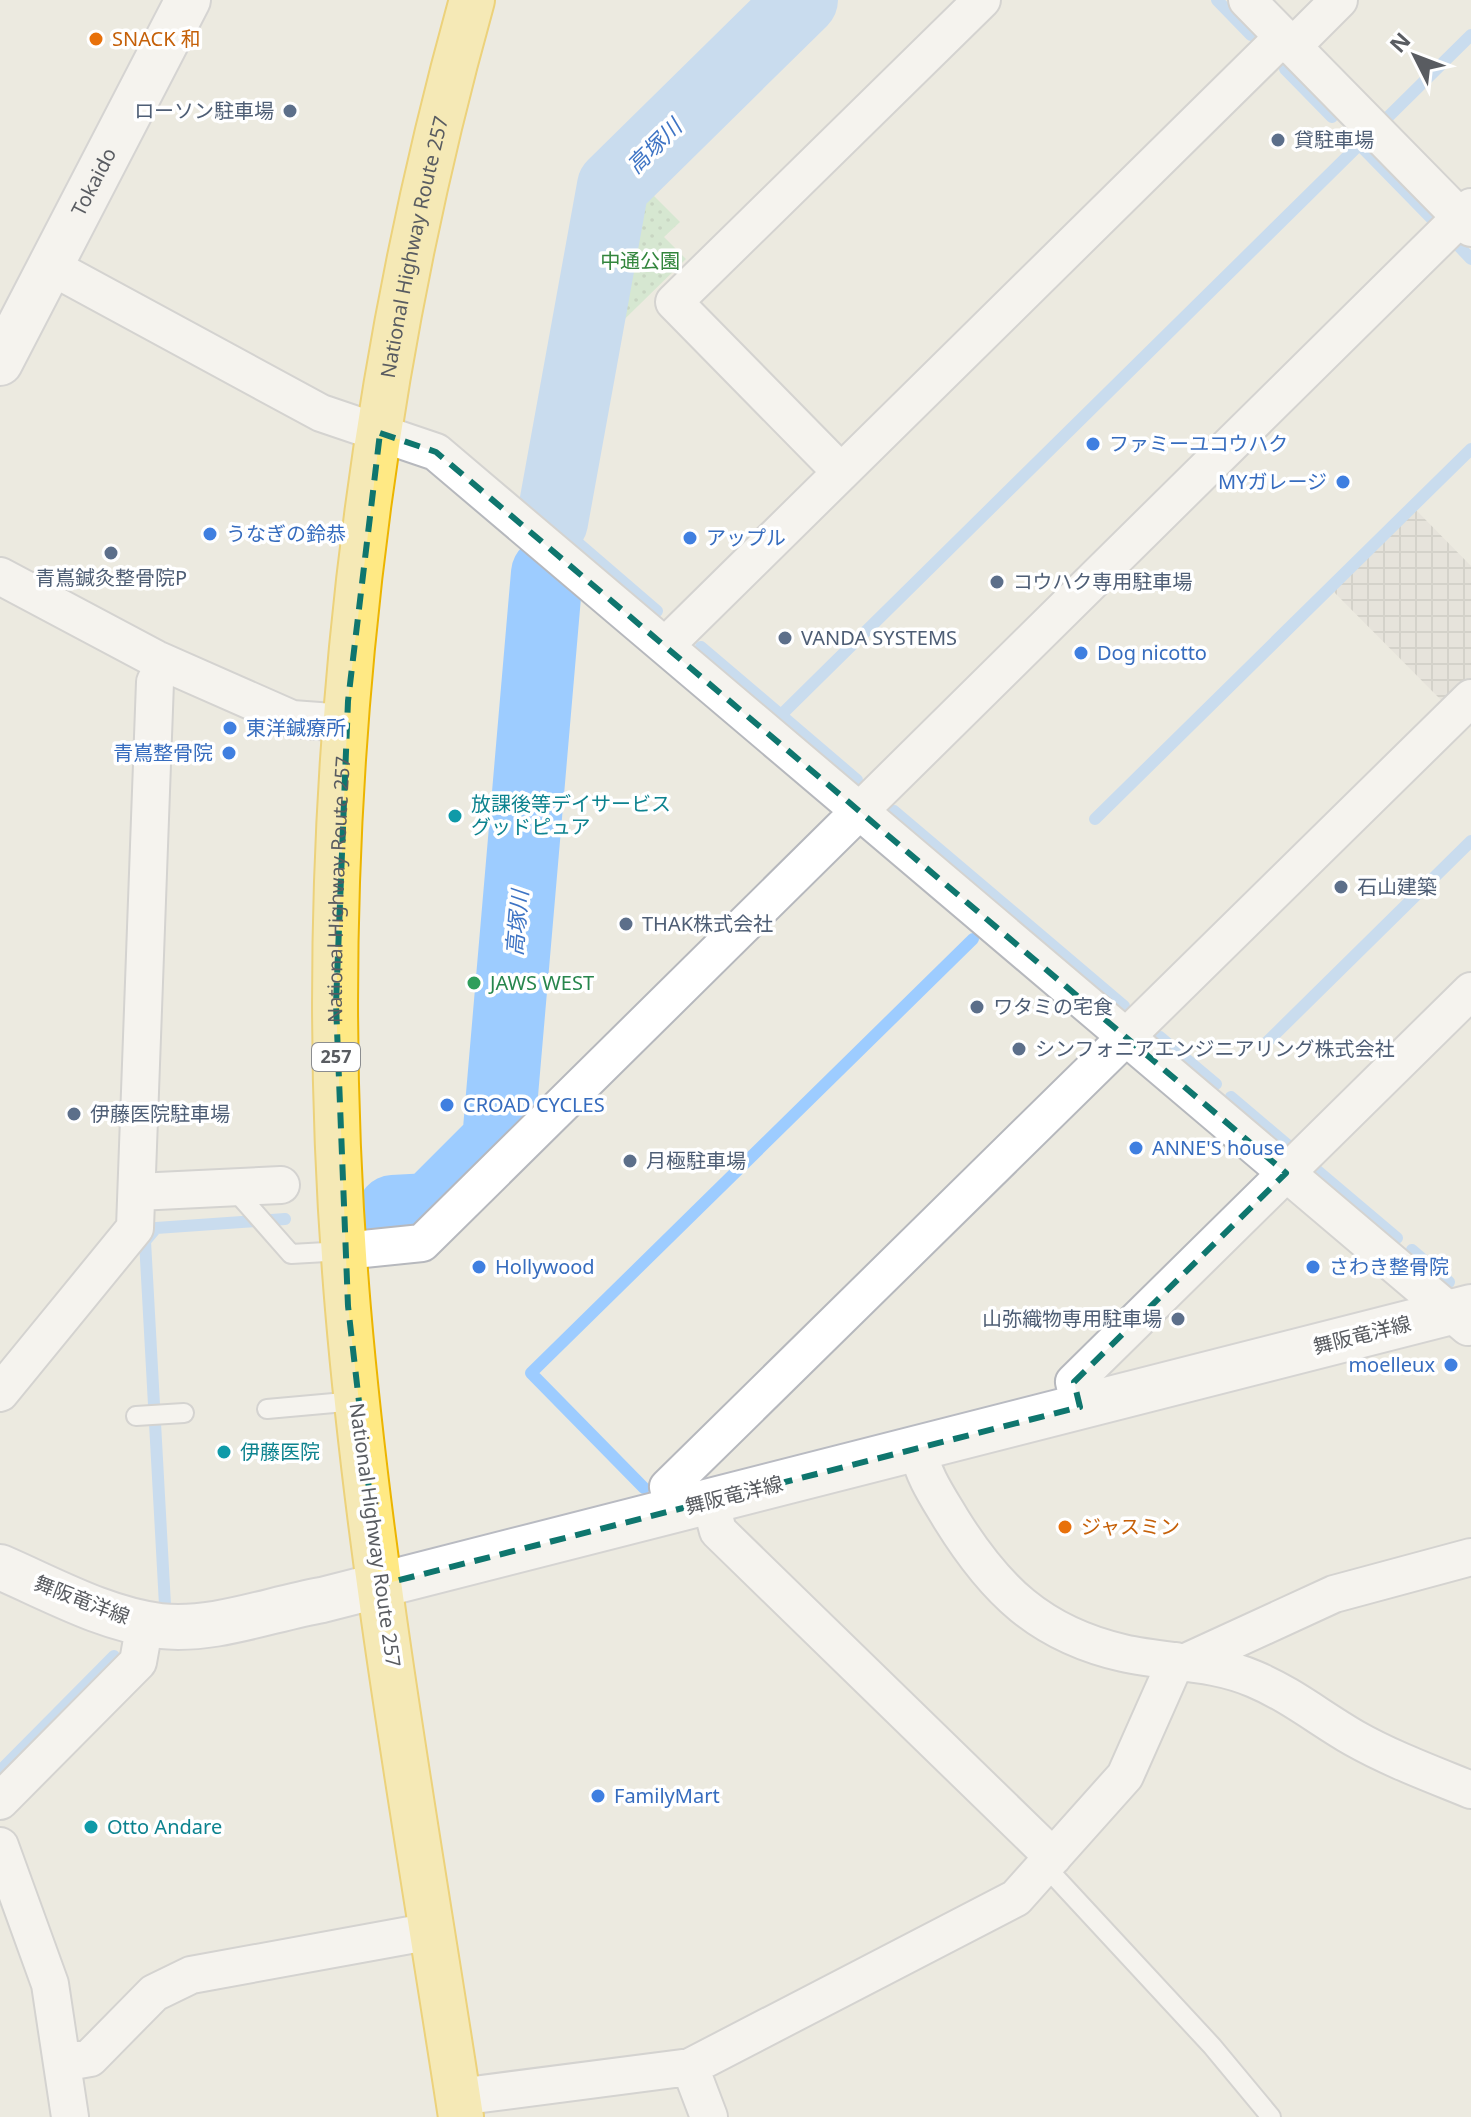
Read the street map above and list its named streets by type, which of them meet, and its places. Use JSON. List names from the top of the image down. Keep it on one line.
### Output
{"streets":{"highway":["National Highway Route 257","257"],"main road":["Tokaido","舞阪竜洋線"]},"crossings":[["National Highway Route 257","舞阪竜洋線"]],"water":["高塚川"],"parks":["中通公園"],"places":["SNACK 和","ローソン駐車場","貸駐車場","ファミーユコウハク","MYガレージ","うなぎの鈴恭","アップル","青嶌鍼灸整骨院P","コウハク専用駐車場","VANDA SYSTEMS","Dog nicotto","東洋鍼療所","青嶌整骨院","放課後等デイサービス グッドピュア","石山建築","THAK株式会社","JAWS WEST","ワタミの宅食","シンフォニアエンジニアリング株式会社","CROAD CYCLES","伊藤医院駐車場","ANNE'S house","月極駐車場","Hollywood","さわき整骨院","山弥織物専用駐車場","moelleux","伊藤医院","ジャスミン","FamilyMart","Otto Andare"],"north":"top left"}
